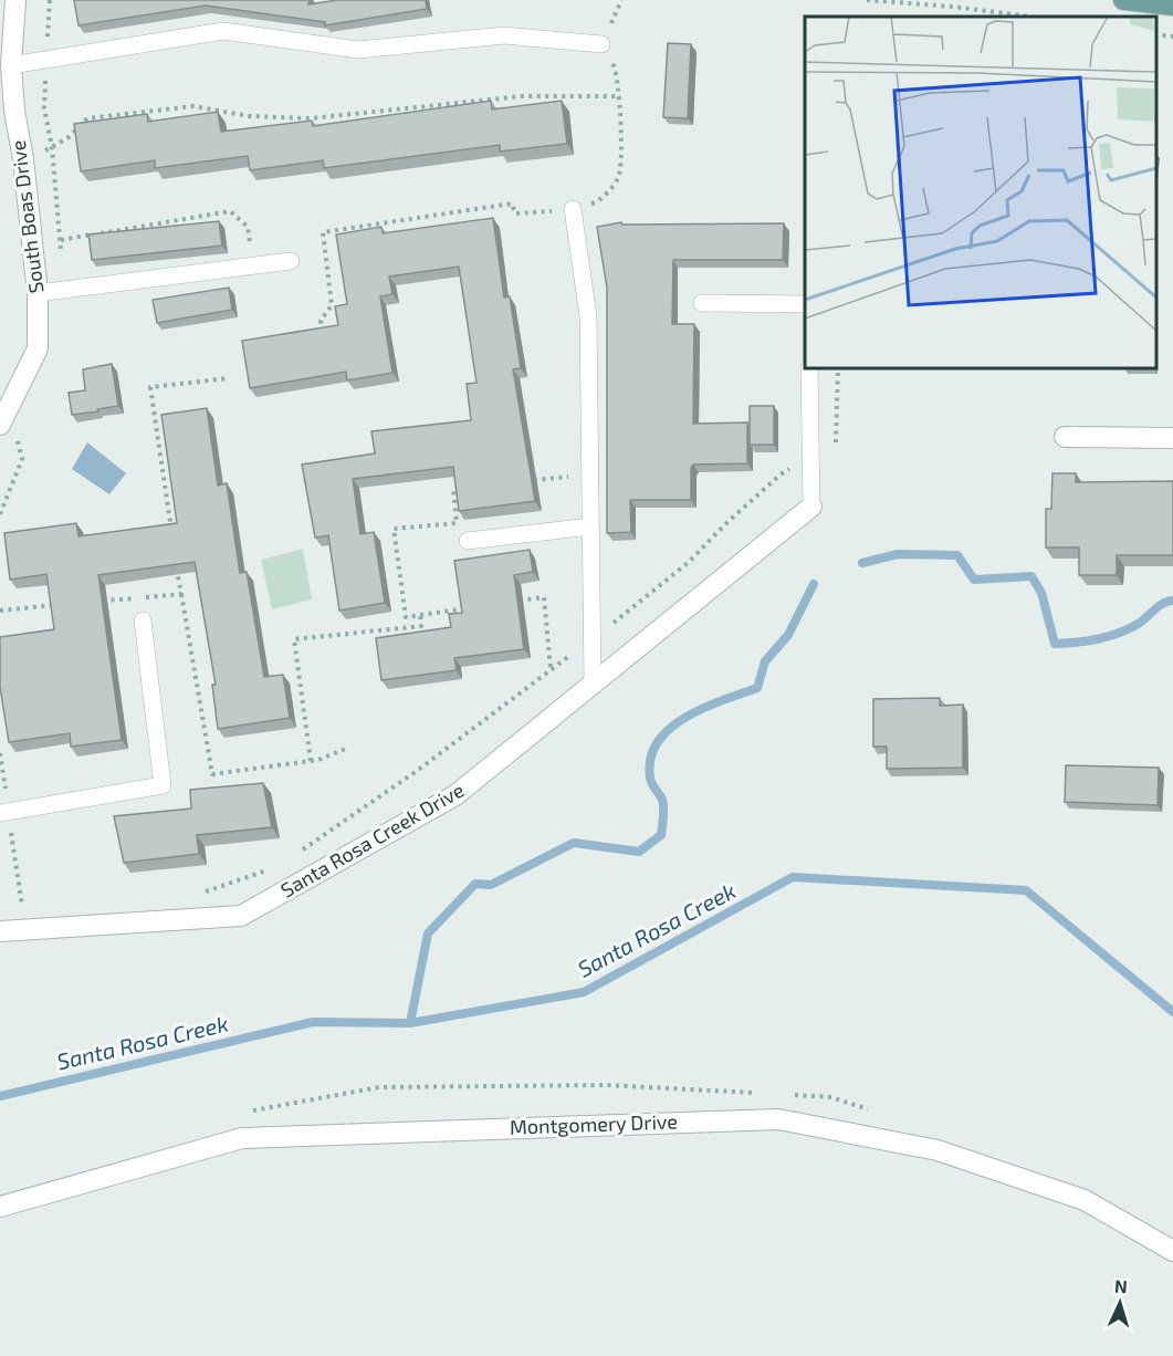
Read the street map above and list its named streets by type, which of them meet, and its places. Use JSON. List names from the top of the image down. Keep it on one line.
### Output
{"streets":{"street":["South Boas Drive","Santa Rosa Creek Drive","Montgomery Drive"]},"water":["Santa Rosa Creek"],"north":"top"}
